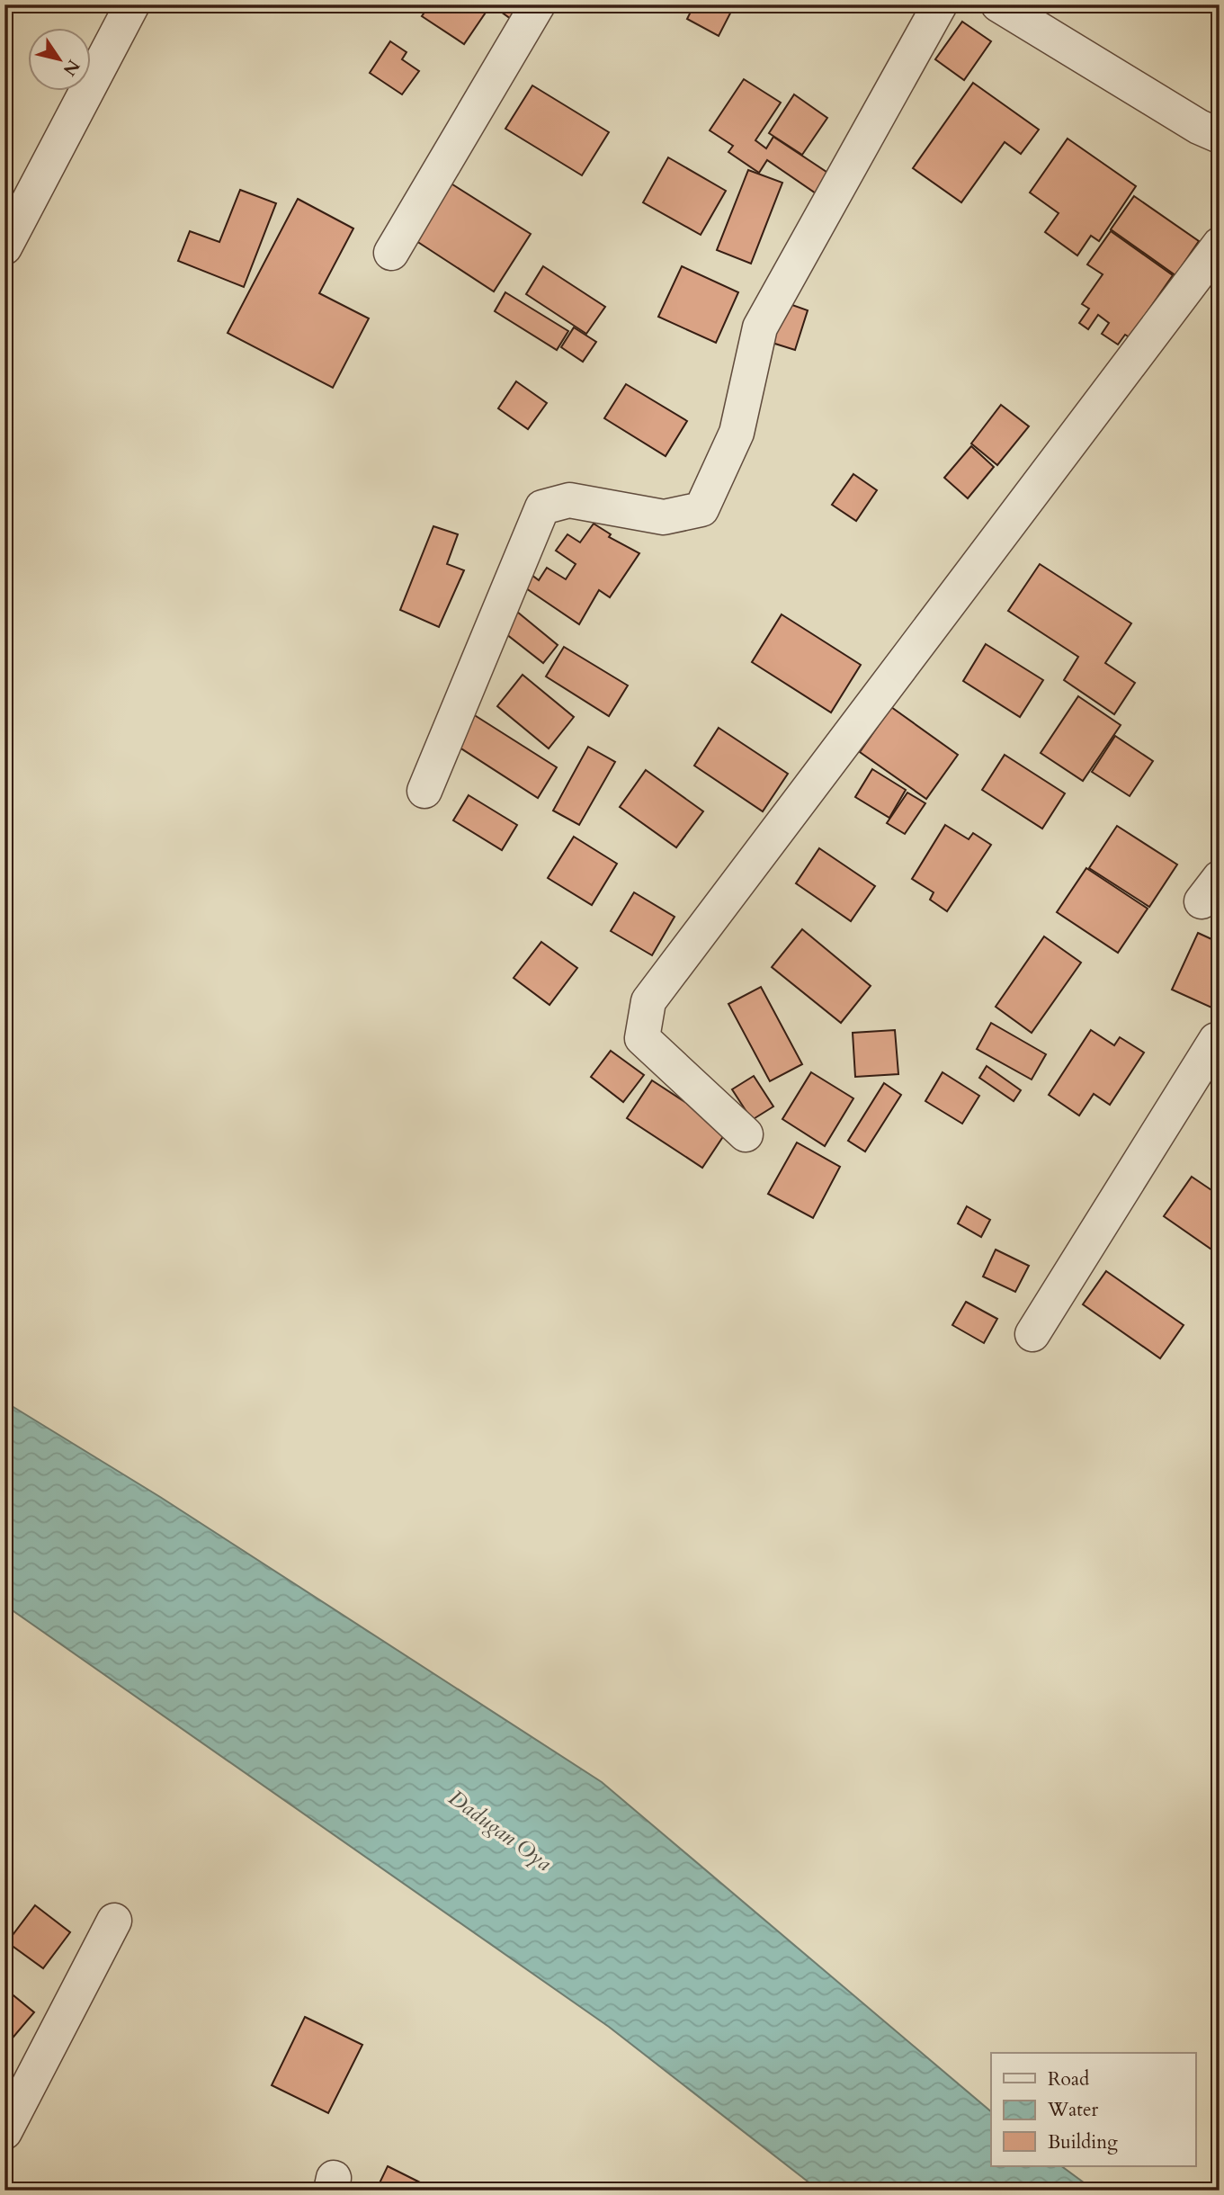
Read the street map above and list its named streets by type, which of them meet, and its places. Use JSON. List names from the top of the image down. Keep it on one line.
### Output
{"water":["Dadugan Oya"],"legend":["Road","Water","Building"],"north":"bottom right"}
